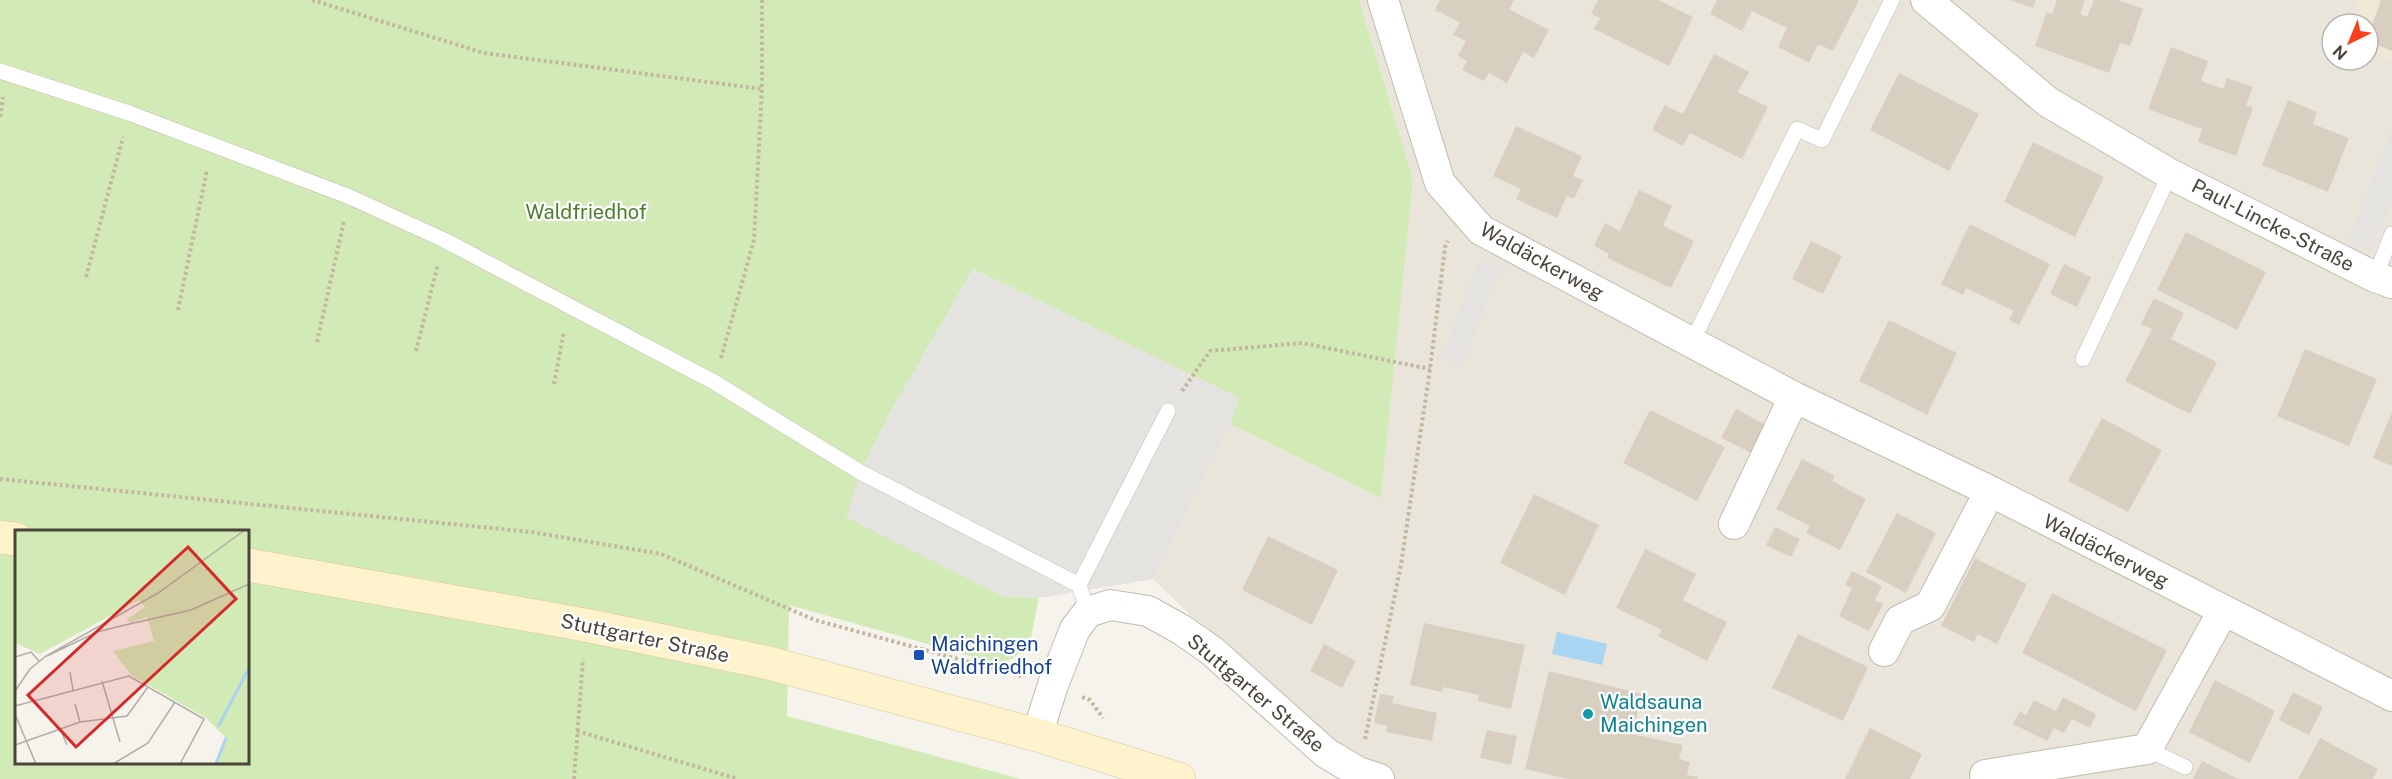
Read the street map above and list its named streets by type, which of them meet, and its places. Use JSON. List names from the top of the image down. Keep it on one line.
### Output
{"streets":{"main road":["Stuttgarter Straße"],"street":["Paul-Lincke-Straße","Waldäckerweg"]},"parks":["Waldfriedhof"],"places":{"transit":["Maichingen Waldfriedhof"],"other":["Waldsauna Maichingen"]},"north":"bottom left"}
